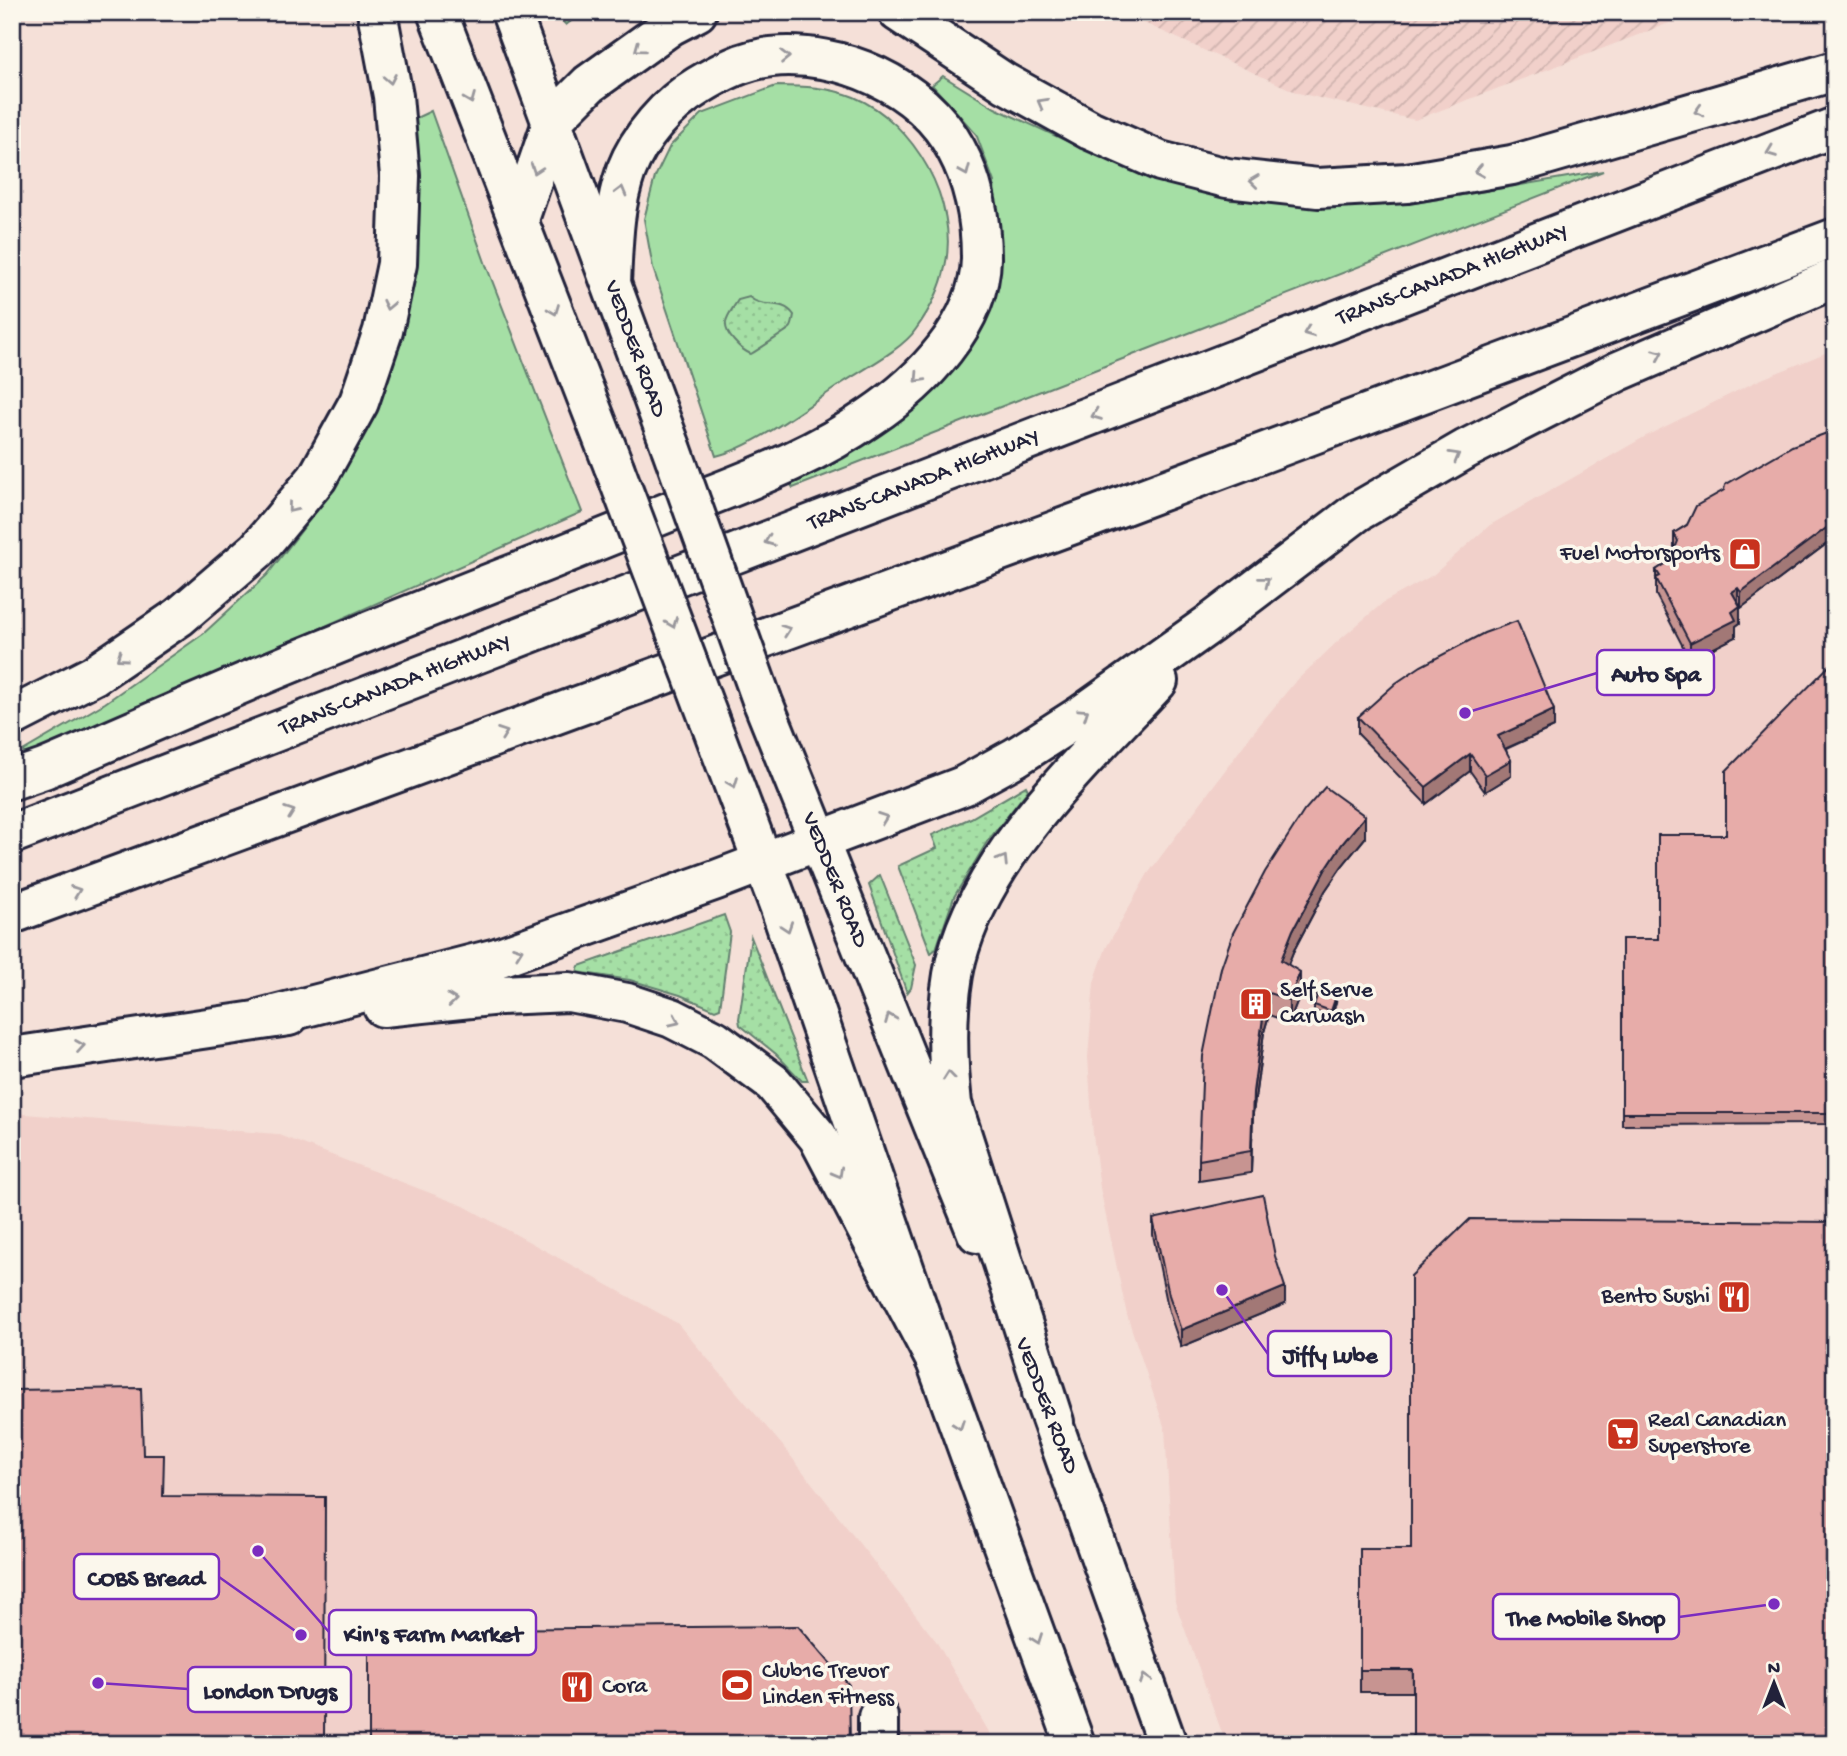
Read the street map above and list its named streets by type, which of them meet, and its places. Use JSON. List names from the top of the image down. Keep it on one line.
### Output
{"streets":{"main road":["TRANS-CANADA HIGHWAY","VEDDER ROAD"]},"places":{"shop":["Fuel Motorsports"],"other":["Auto Spa","Jiffy Lube","Kin's Farm Market","The Mobile Shop","COBS Bread","London Drugs"],"building":["Self Serve Carwash"],"restaurant":["Bento Sushi","Cora"],"supermarket":["Real Canadian Superstore"],"sports":["Club16 Trevor Linden Fitness"]},"north":"top"}
